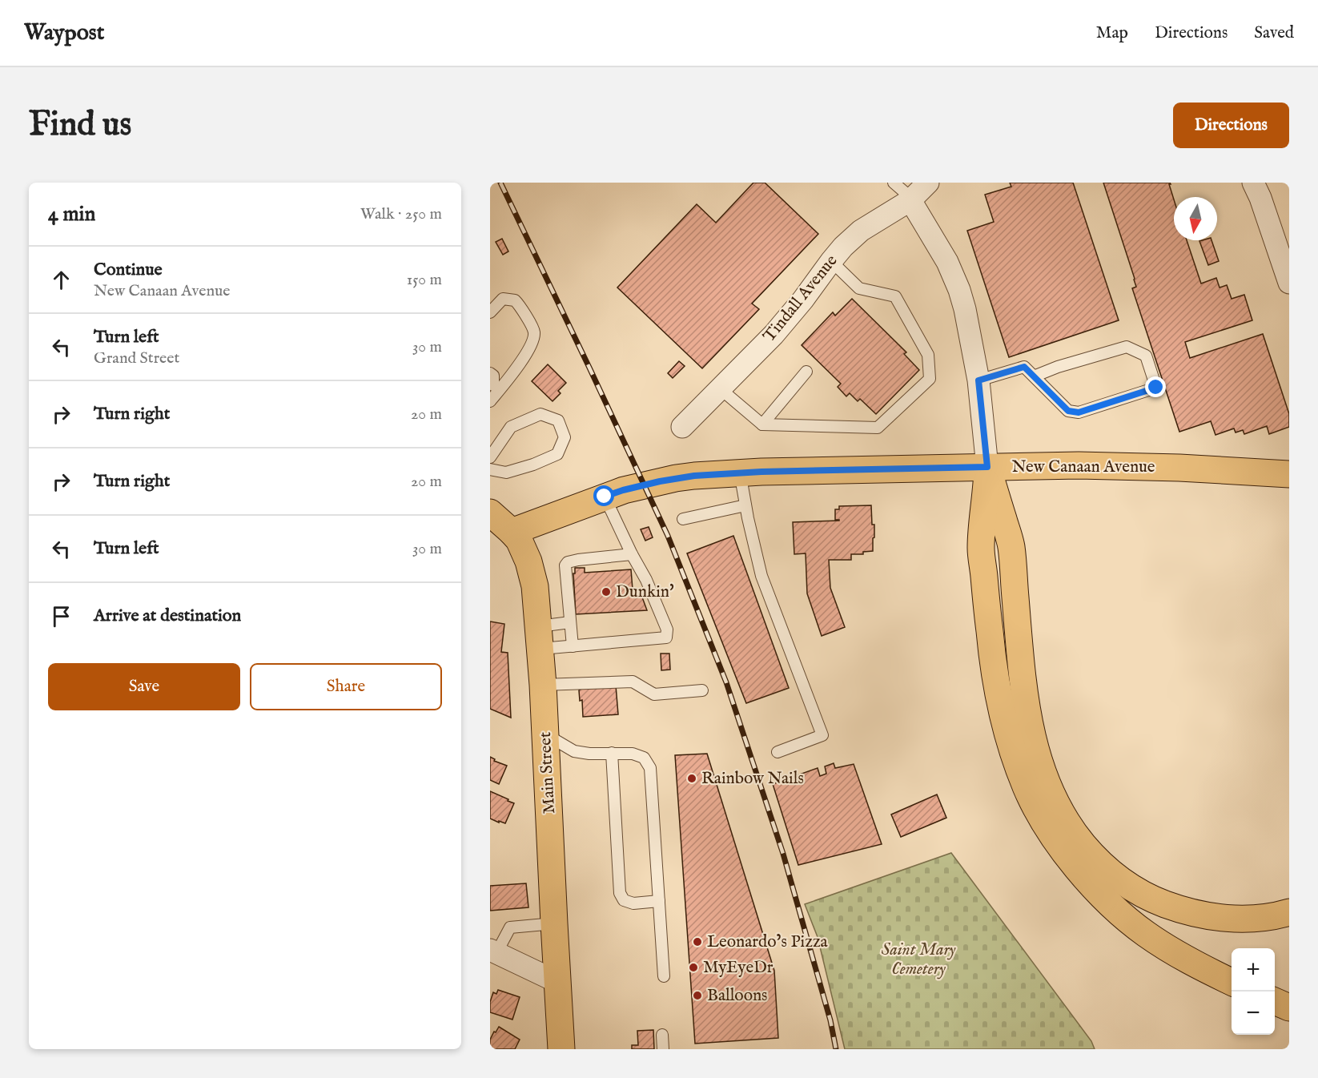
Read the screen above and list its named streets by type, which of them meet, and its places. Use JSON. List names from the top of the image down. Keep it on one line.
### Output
{"streets":{"main road":["New Canaan Avenue","Main Street"],"street":["Tindall Avenue"]},"crossings":[["New Canaan Avenue","Main Street"]],"parks":["Saint Mary Cemetery"],"places":["Dunkin'","Rainbow Nails","Leonardo’s Pizza","MyEyeDr","Balloons"],"north":"bottom","page":{"header":"Waypost","nav":["Map","Directions","Saved"],"buttons":["Directions",["Save","Share"]],"title":"Find us","heading":["4 min","Walk · 250 m"],"list":[["Continue","New Canaan Avenue","150 m"],["Turn left","Grand Street","30 m"],["Turn right","20 m"],["Turn right","20 m"],["Turn left","30 m"],"Arrive at destination"],"map_buttons":["+","−"]}}
